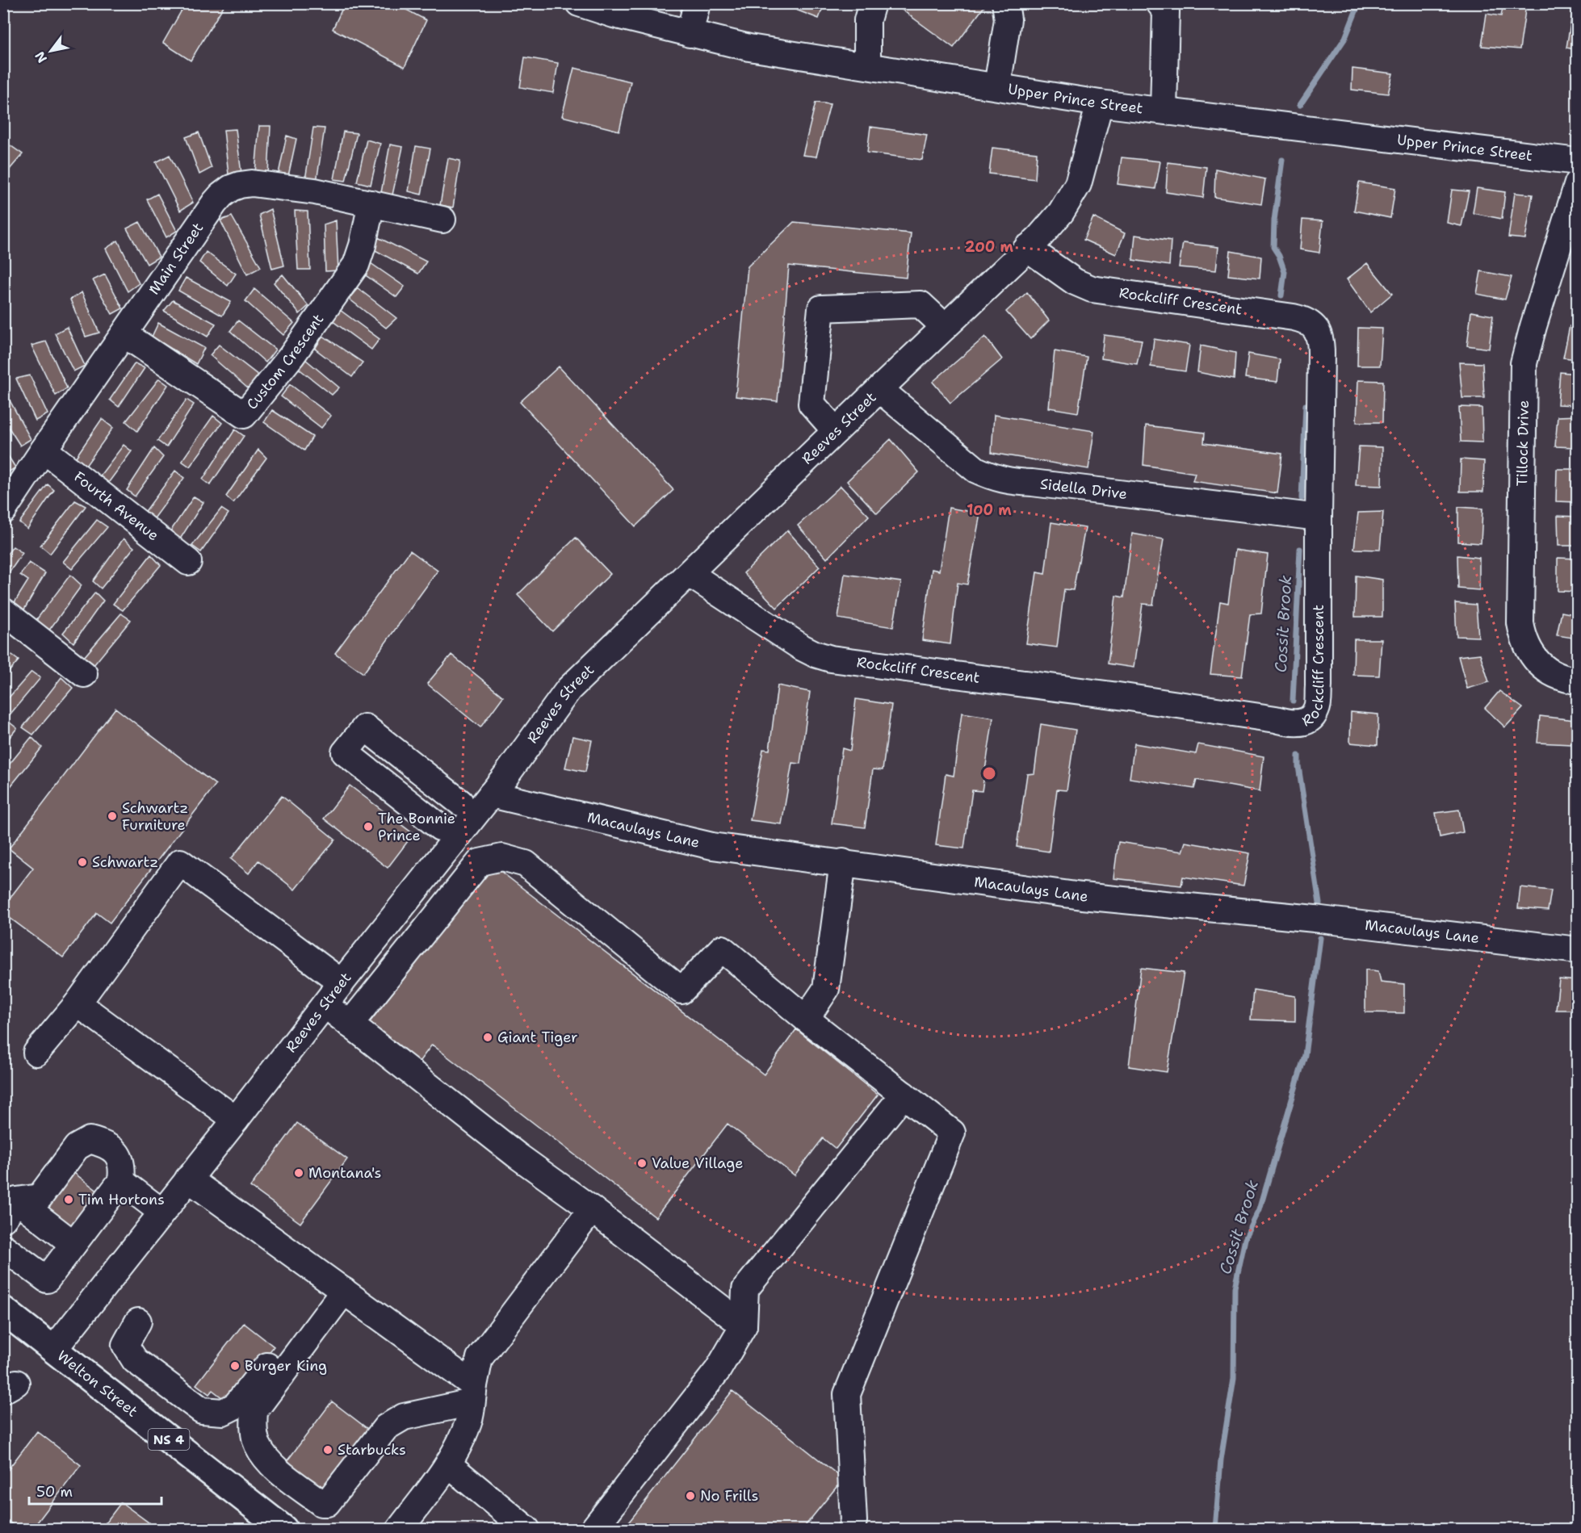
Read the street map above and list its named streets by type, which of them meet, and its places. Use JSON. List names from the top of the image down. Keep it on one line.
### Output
{"streets":{"main road":["Welton Street","NS 4"],"street":["Upper Prince Street","Main Street","Rockcliff Crescent","Custom Crescent","Reeves Street","Tillock Drive","Sidella Drive","Fourth Avenue","Macaulays Lane"]},"crossings":[["Upper Prince Street","Reeves Street"],["Main Street","Custom Crescent"],["Main Street","Fourth Avenue"],["Rockcliff Crescent","Reeves Street"],["Rockcliff Crescent","Sidella Drive"],["Reeves Street","Sidella Drive"],["Reeves Street","Macaulays Lane"],["Reeves Street","Welton Street"]],"water":["Cossit Brook"],"places":["Schwartz Furniture","The Bonnie Prince","Schwartz","Giant Tiger","Value Village","Montana's","Tim Hortons","Burger King","Starbucks","No Frills"],"scale_bar":"50 m","north":"bottom left","rings":["200 m","100 m"]}
